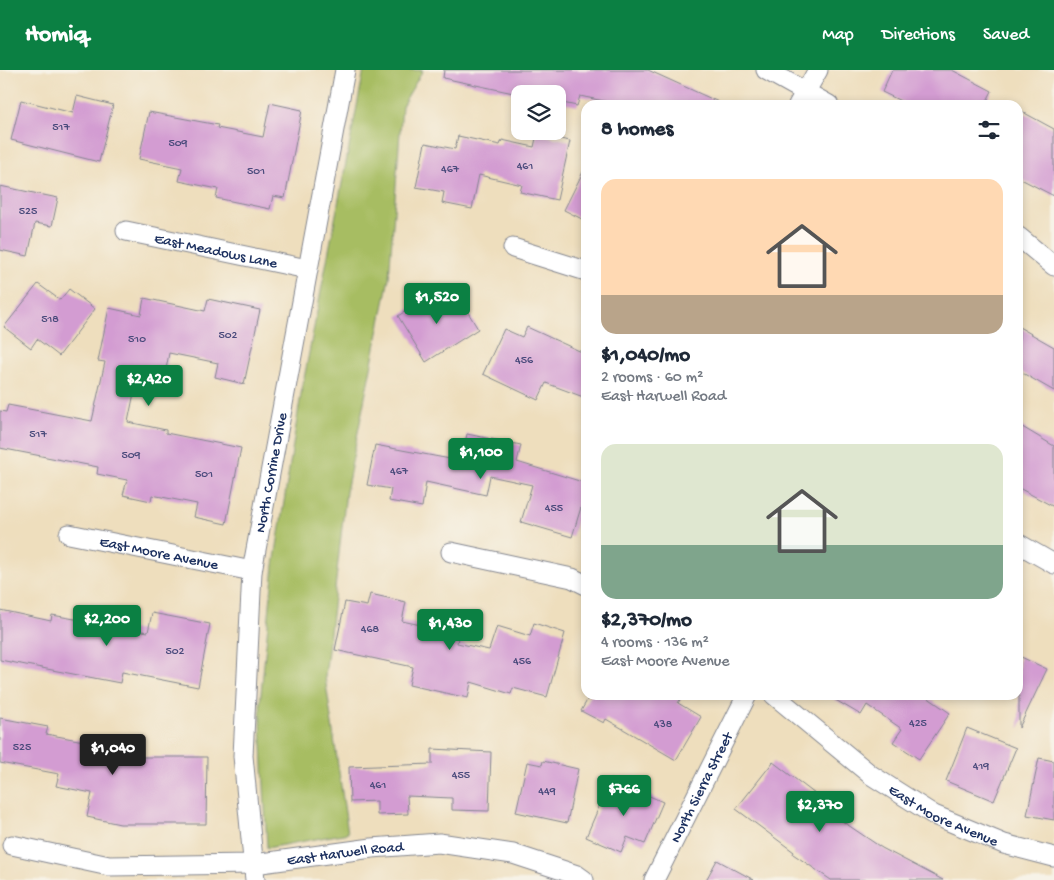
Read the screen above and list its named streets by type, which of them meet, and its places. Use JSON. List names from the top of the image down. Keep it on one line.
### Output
{"streets":{"street":["East Meadows Lane","North Corrine Drive","East Moore Avenue","North Sierra Street","East Harwell Road"]},"crossings":[["East Meadows Lane","North Corrine Drive"],["North Corrine Drive","East Moore Avenue"],["North Corrine Drive","East Harwell Road"]],"house_numbers":["517","509","461","467","501","525","518","502","510","456","517","509","467","501","455","468","502","456","425","438","525","419","455","461","449"],"page":{"header":"Homiq","nav":["Map","Directions","Saved"],"heading":"8 homes","list":[{"name":"$1,040/mo","note":"2 rooms · 60 m² · East Harwell Road"},{"name":"$2,370/mo","note":"4 rooms · 136 m² · East Moore Avenue"}],"price":["$1,520","$2,420","$1,100","$2,200","$1,430","$1,040","$766","$2,370"]}}
